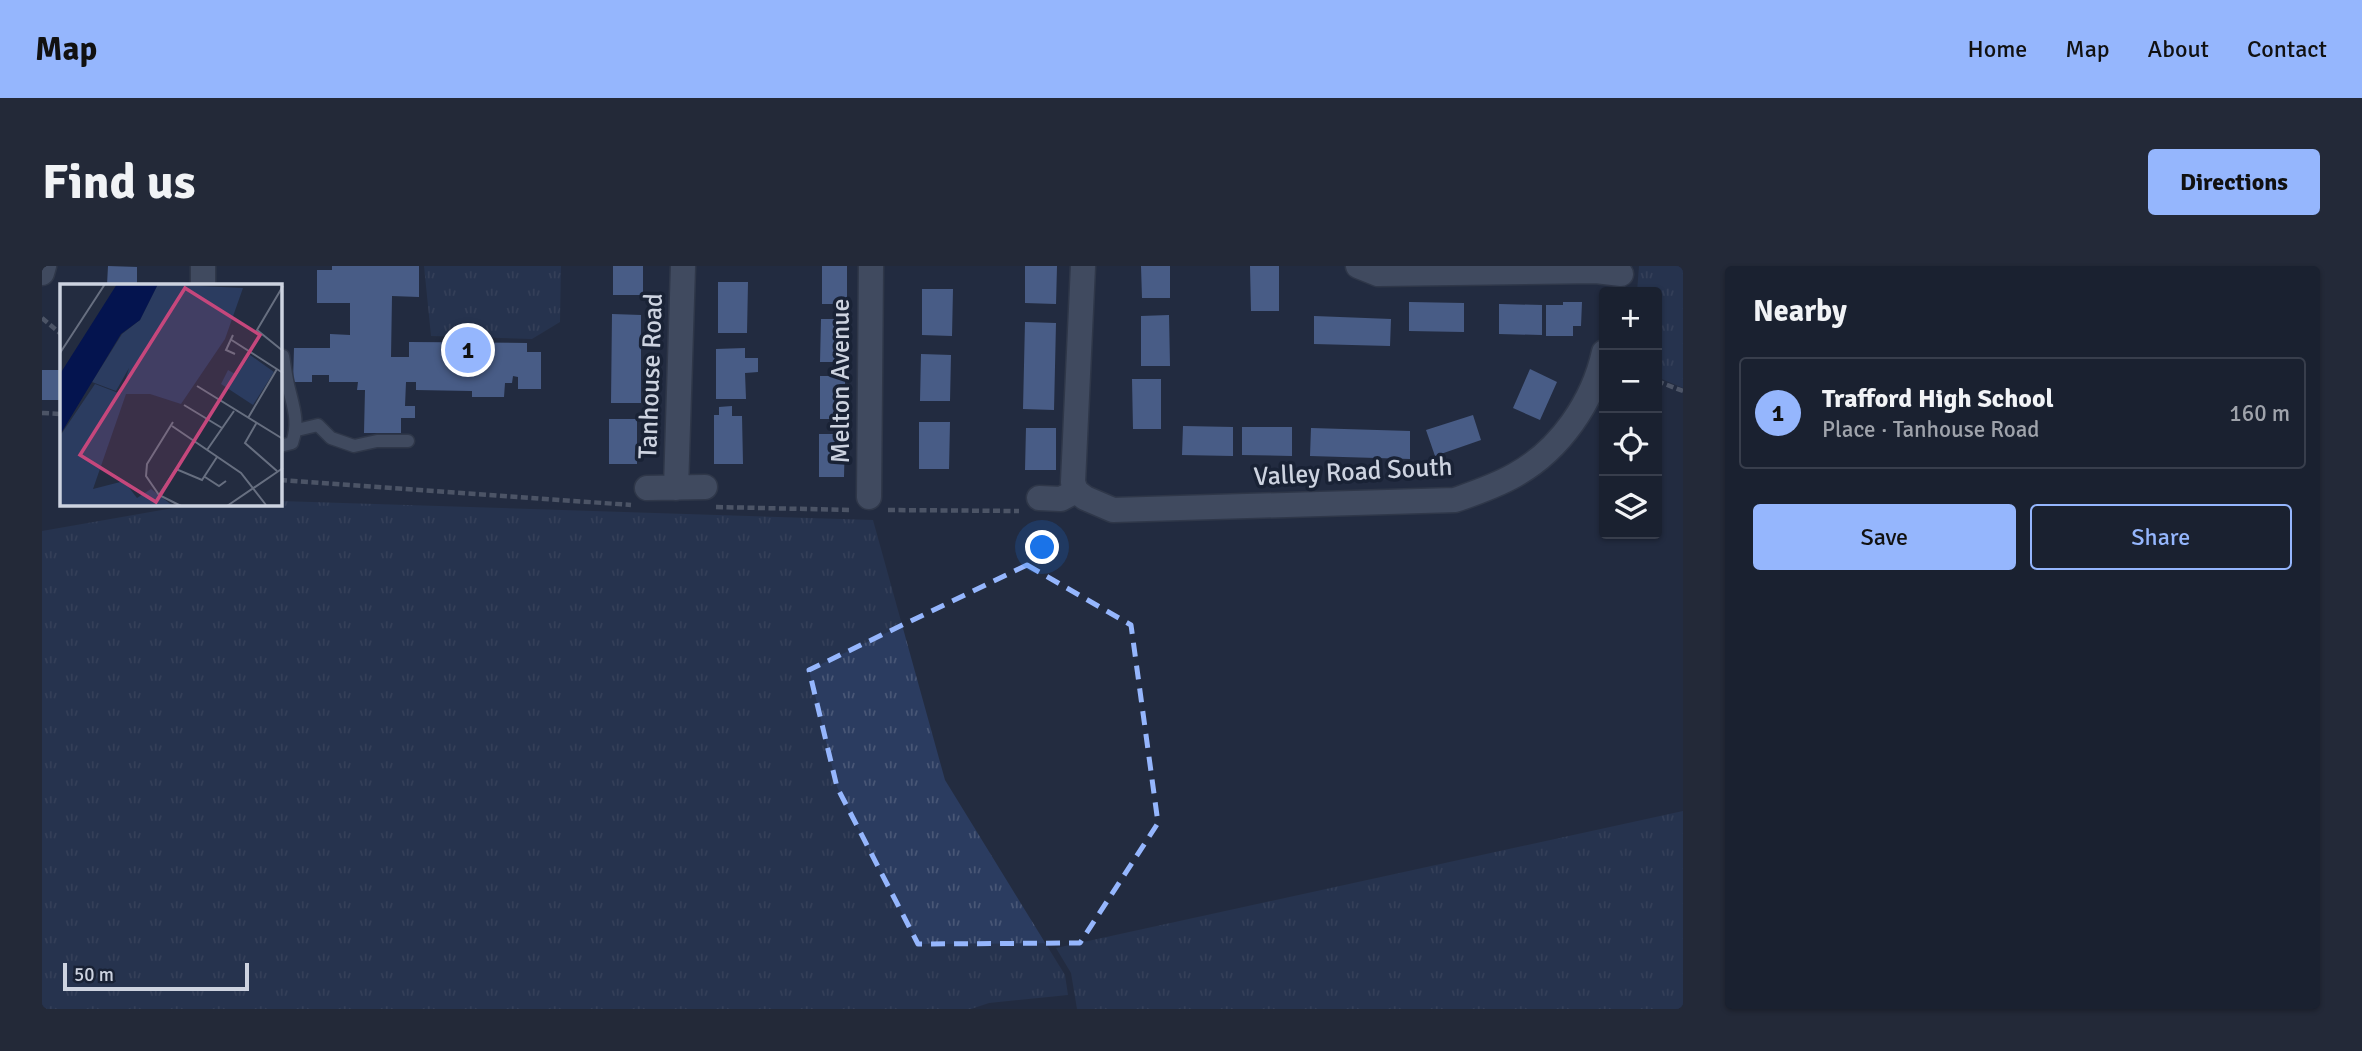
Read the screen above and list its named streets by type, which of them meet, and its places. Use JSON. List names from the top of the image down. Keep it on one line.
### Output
{"streets":{"street":["Tanhouse Road","Melton Avenue","Valley Road South"]},"scale_bar":"50 m","page":{"header":"Map","nav":["Home","Map","About","Contact"],"buttons":["Directions",["Save","Share"]],"title":"Find us","heading":"Nearby","map_buttons":["+","−"],"pins":"1","list":[{"mark":"1","name":"Trafford High School","note":"Place · Tanhouse Road","value":"160 m"}],"scale":"50 m"}}
